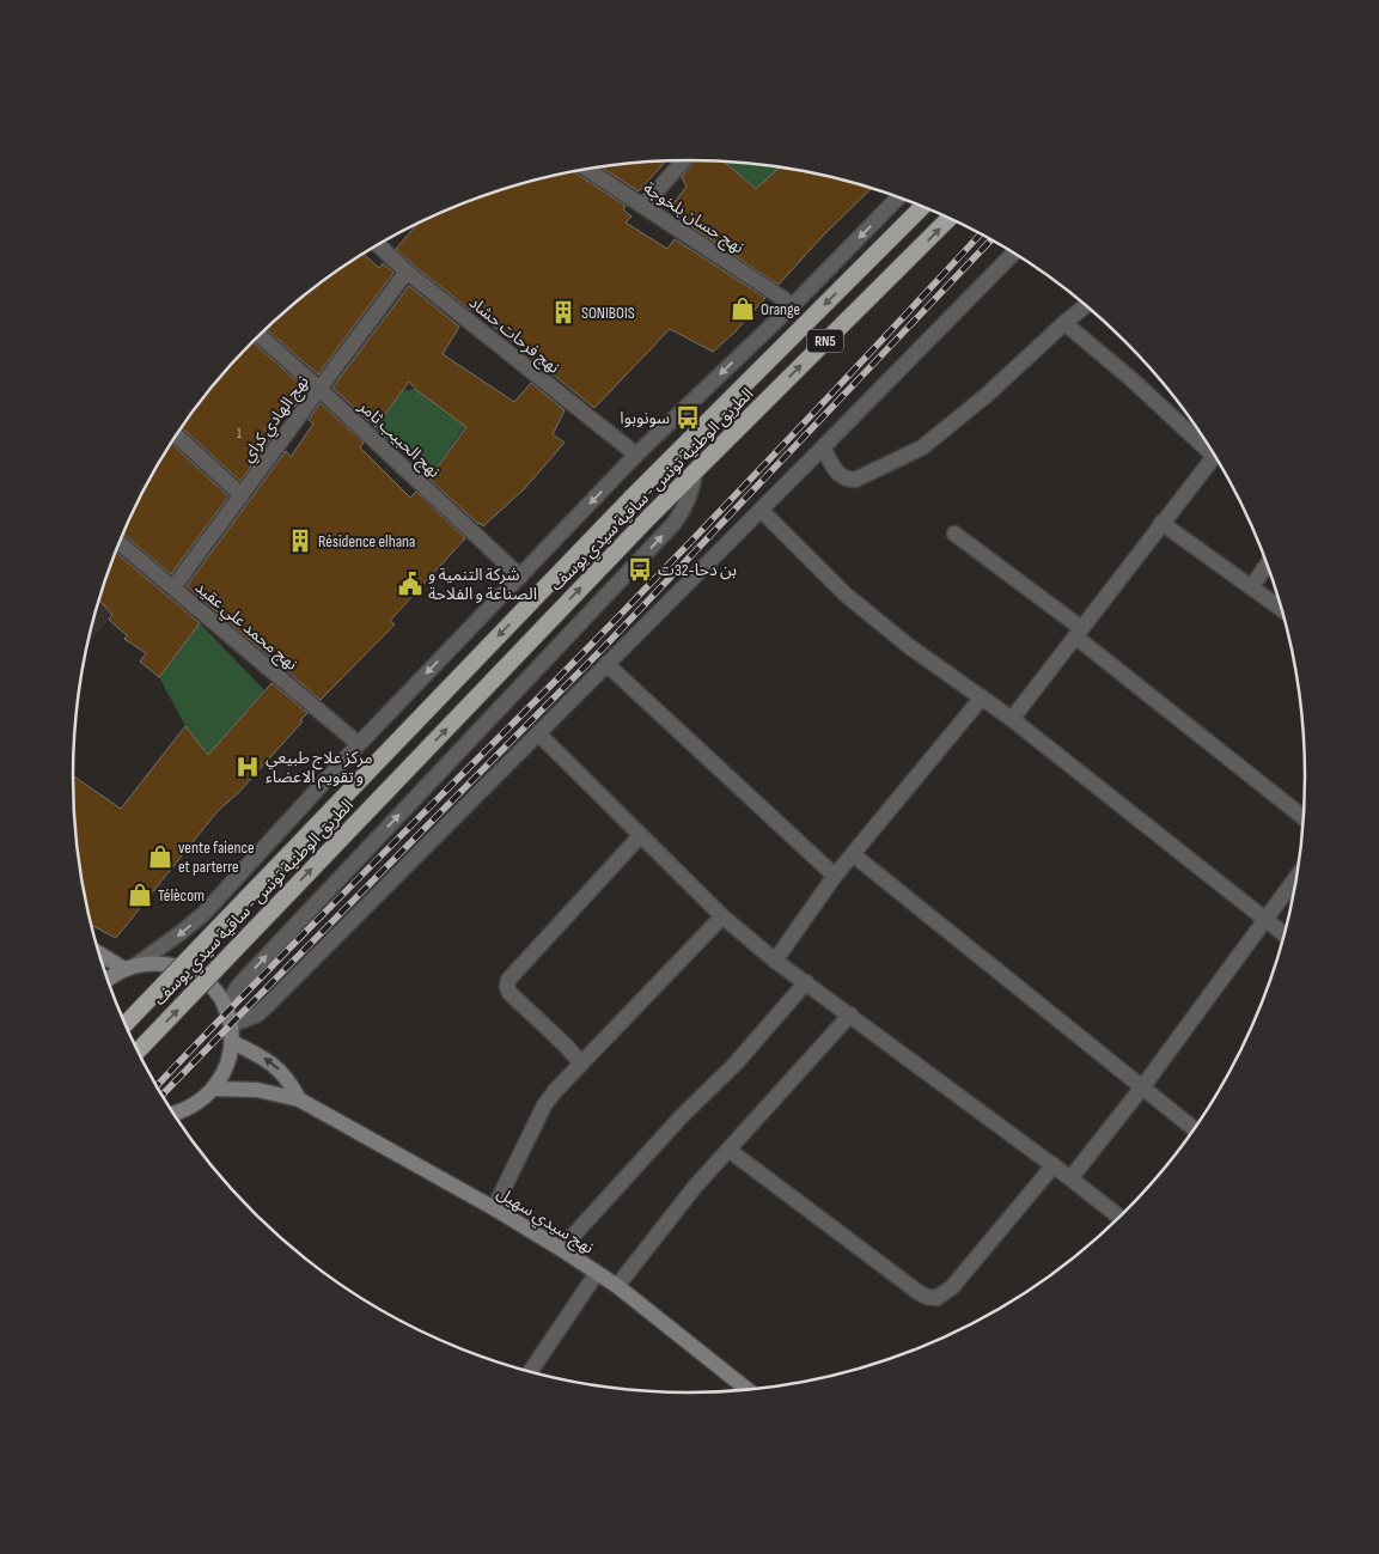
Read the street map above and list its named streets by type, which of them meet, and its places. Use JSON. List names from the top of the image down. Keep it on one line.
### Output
{"streets":{"highway":["RN5","الطريق الوطنية تونس - ساقية سيدي يوسف"],"main road":["نهج سيدي سهيل"],"street":["نهج حسان بلخوجة","نهج فرحات حشاد","نهج الهادي كراي","نهج الحبيب ثامر","نهج محمد علي عقيد"]},"crossings":[["نهج فرحات حشاد","نهج الهادي كراي"],["نهج الهادي كراي","نهج الحبيب ثامر"],["نهج الهادي كراي","نهج محمد علي عقيد"]],"places":{"shop":["Orange","vente faience et parterre","Télècom"],"building":["SONIBOIS","Résidence elhana"],"bus stop":["سونوبوا","بن دحا-32ت"],"public building":["شركة التنمية و الصناعة و الفلاحة"],"hospital":["مركز علاج طبيعي و تقويم الاعضاء"]},"house_numbers":["1"]}
